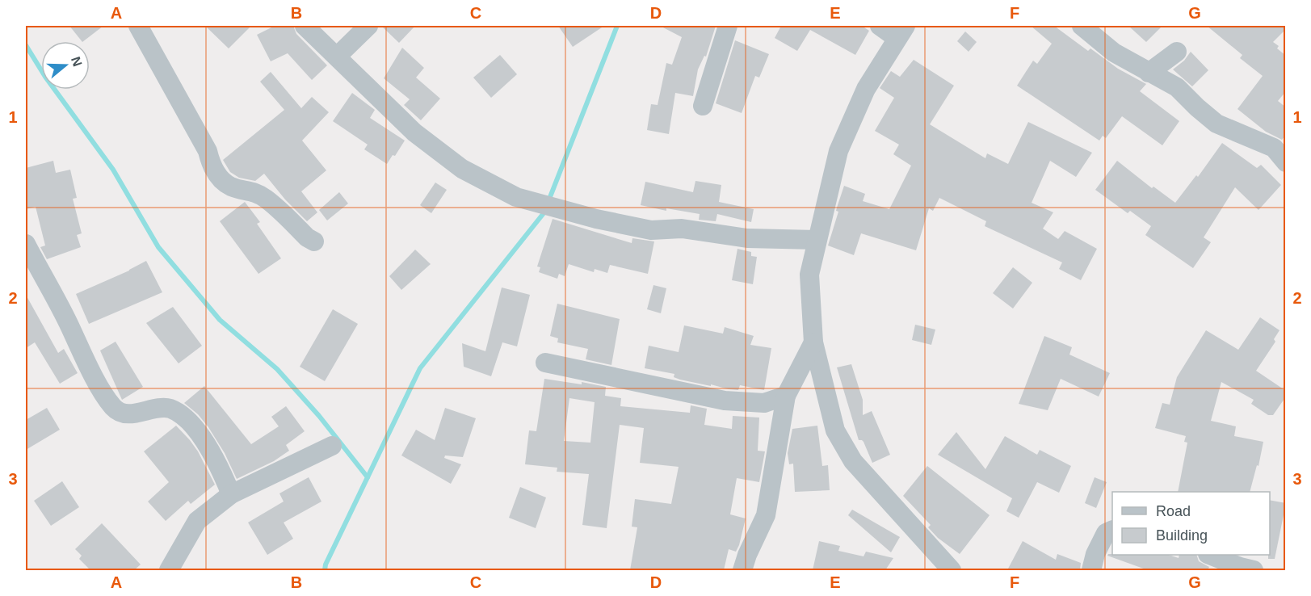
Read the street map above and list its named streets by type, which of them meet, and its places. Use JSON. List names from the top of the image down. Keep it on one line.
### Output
{"legend":["Road","Building"],"north":"right","grid":{"columns":["A","B","C","D","E","F","G"],"rows":["1","2","3"]}}
